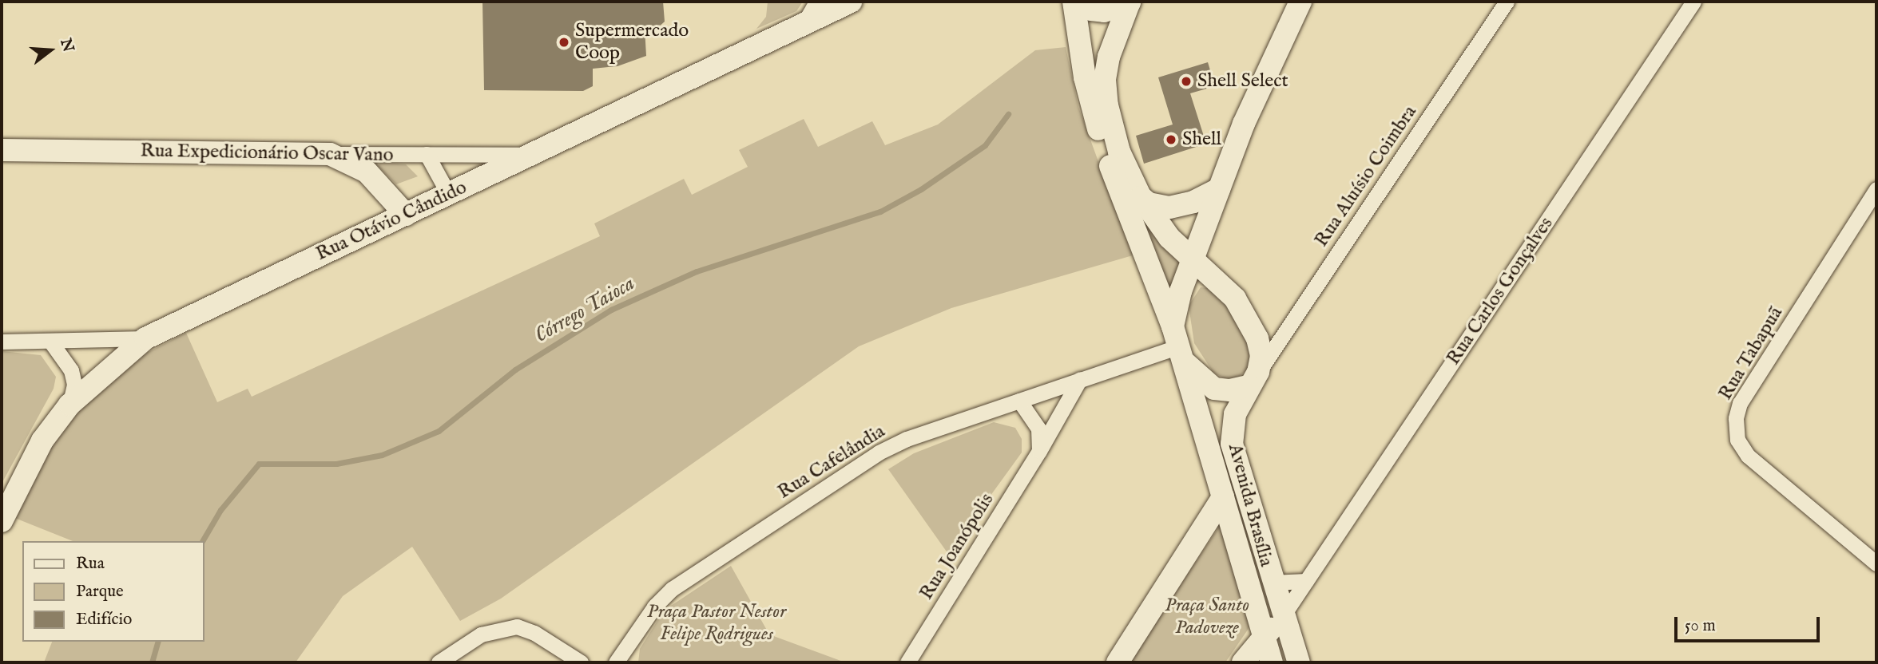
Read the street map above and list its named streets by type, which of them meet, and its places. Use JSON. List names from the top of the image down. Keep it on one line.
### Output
{"streets":{"main road":["Rua Expedicionário Oscar Vano","Rua Otávio Cândido","Rua Carlos Gonçalves","Avenida Brasília"],"street":["Rua Aluísio Coimbra","Rua Tabapuã","Rua Cafelândia","Rua Joanópolis"]},"crossings":[["Rua Expedicionário Oscar Vano","Rua Otávio Cândido"],["Rua Aluísio Coimbra","Avenida Brasília"],["Rua Carlos Gonçalves","Avenida Brasília"],["Rua Cafelândia","Avenida Brasília"],["Rua Cafelândia","Rua Joanópolis"]],"water":["Córrego Taioca"],"parks":["Praça Santo Padoveze","Praça Pastor Nestor Felipe Rodrigues"],"places":["Supermercado Coop","Shell Select","Shell"],"legend":["Rua","Parque","Edifício"],"scale_bar":"50 m","north":"right"}
